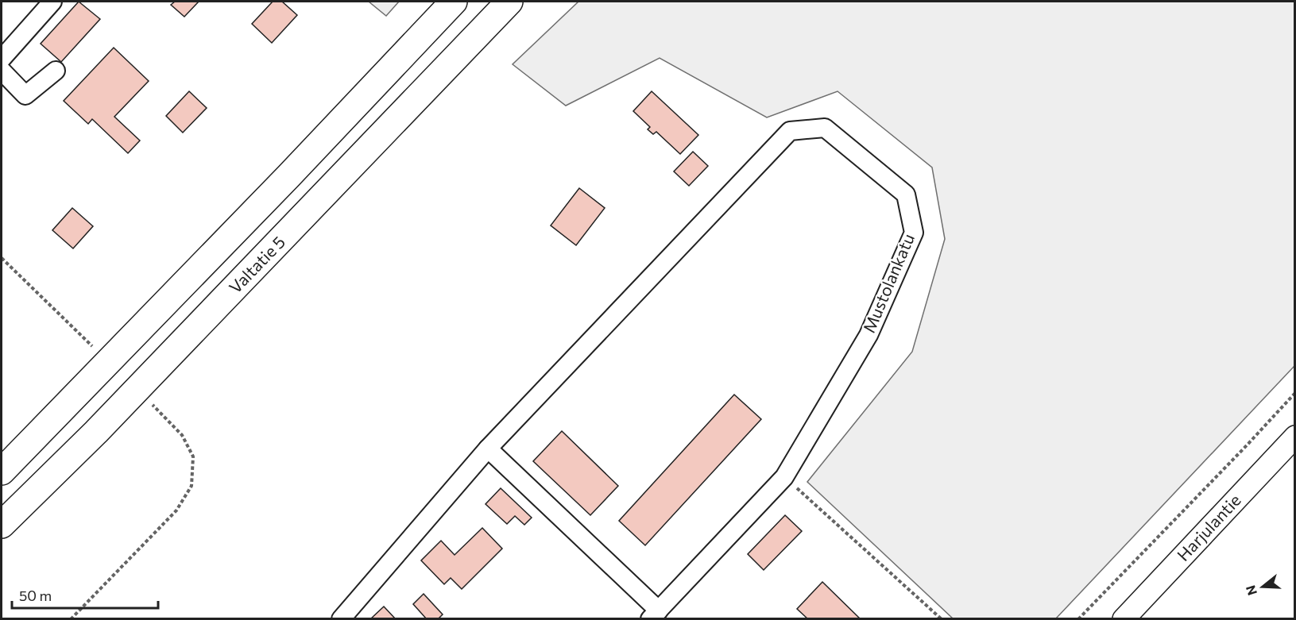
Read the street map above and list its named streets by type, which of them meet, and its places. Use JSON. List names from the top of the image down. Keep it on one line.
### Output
{"streets":{"highway":["Valtatie 5"],"street":["Mustolankatu","Harjulantie"]},"scale_bar":"50 m","north":"left"}
